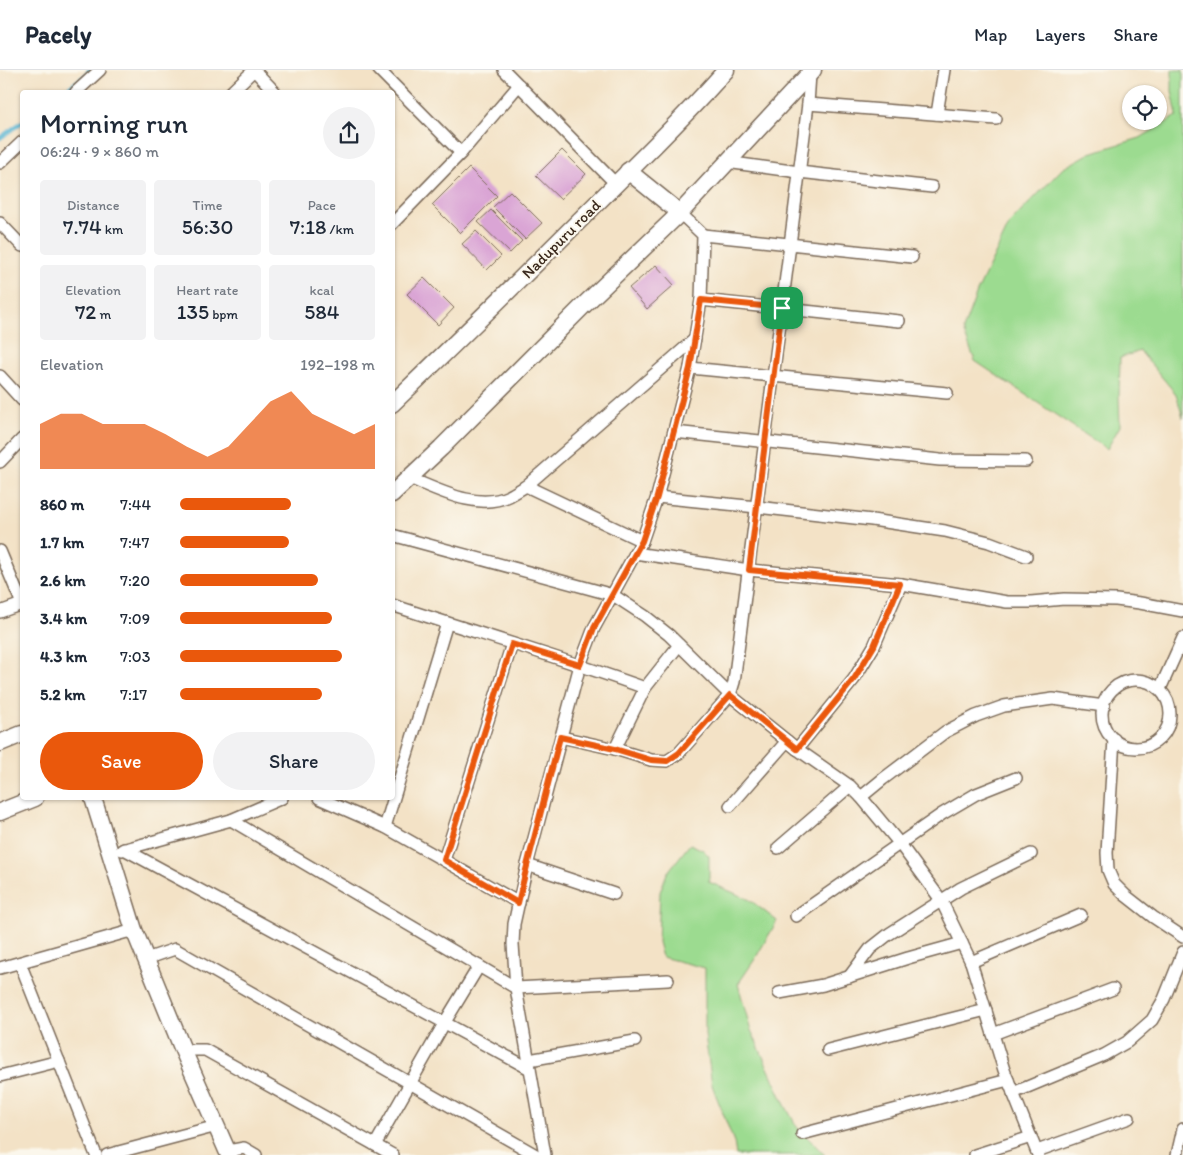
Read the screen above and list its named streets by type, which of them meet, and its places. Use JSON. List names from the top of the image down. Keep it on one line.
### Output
{"streets":{"street":["Nadupuru road"]},"page":{"header":"Pacely","nav":["Map","Layers","Share"],"heading":["Morning run","06:24 · 9 × 860 m"],"stats":[["Distance","7.74 km"],["Time","56:30"],["Pace","7:18 /km"],["Elevation","72 m"],["Heart rate","135 bpm"],["kcal","584"]],"chart":["Elevation","192–198 m"],"list":[{"name":"860 m","note":"7:44"},{"name":"1.7 km","note":"7:47"},{"name":"2.6 km","note":"7:20"},{"name":"3.4 km","note":"7:09"},{"name":"4.3 km","note":"7:03"},{"name":"5.2 km","note":"7:17"}],"buttons":["Save","Share"]}}
